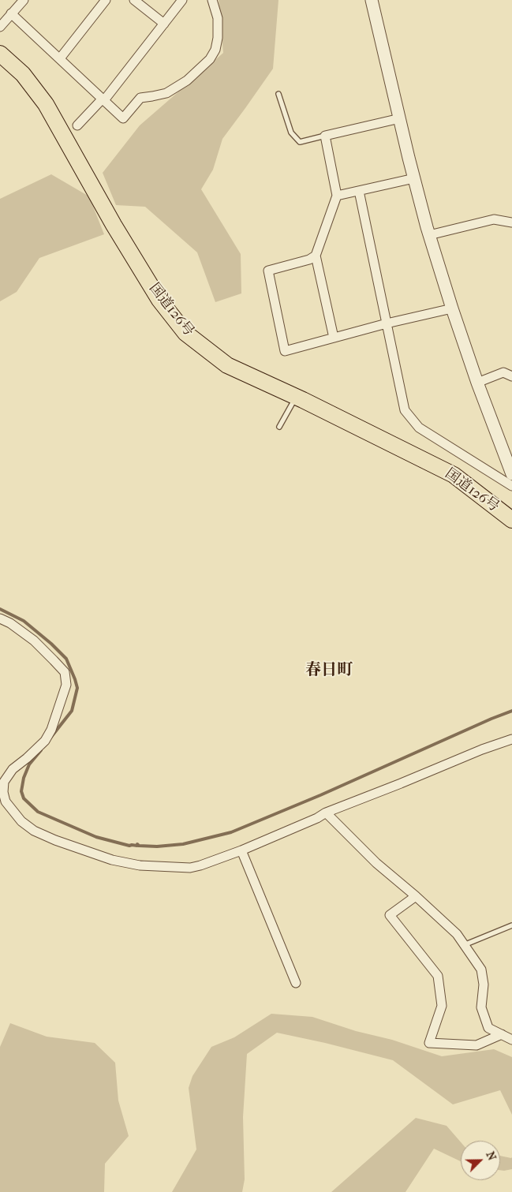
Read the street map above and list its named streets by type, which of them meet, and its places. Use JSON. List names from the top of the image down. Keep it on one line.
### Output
{"streets":{"highway":["国道126号"]},"districts":["春日町"],"north":"top right"}
